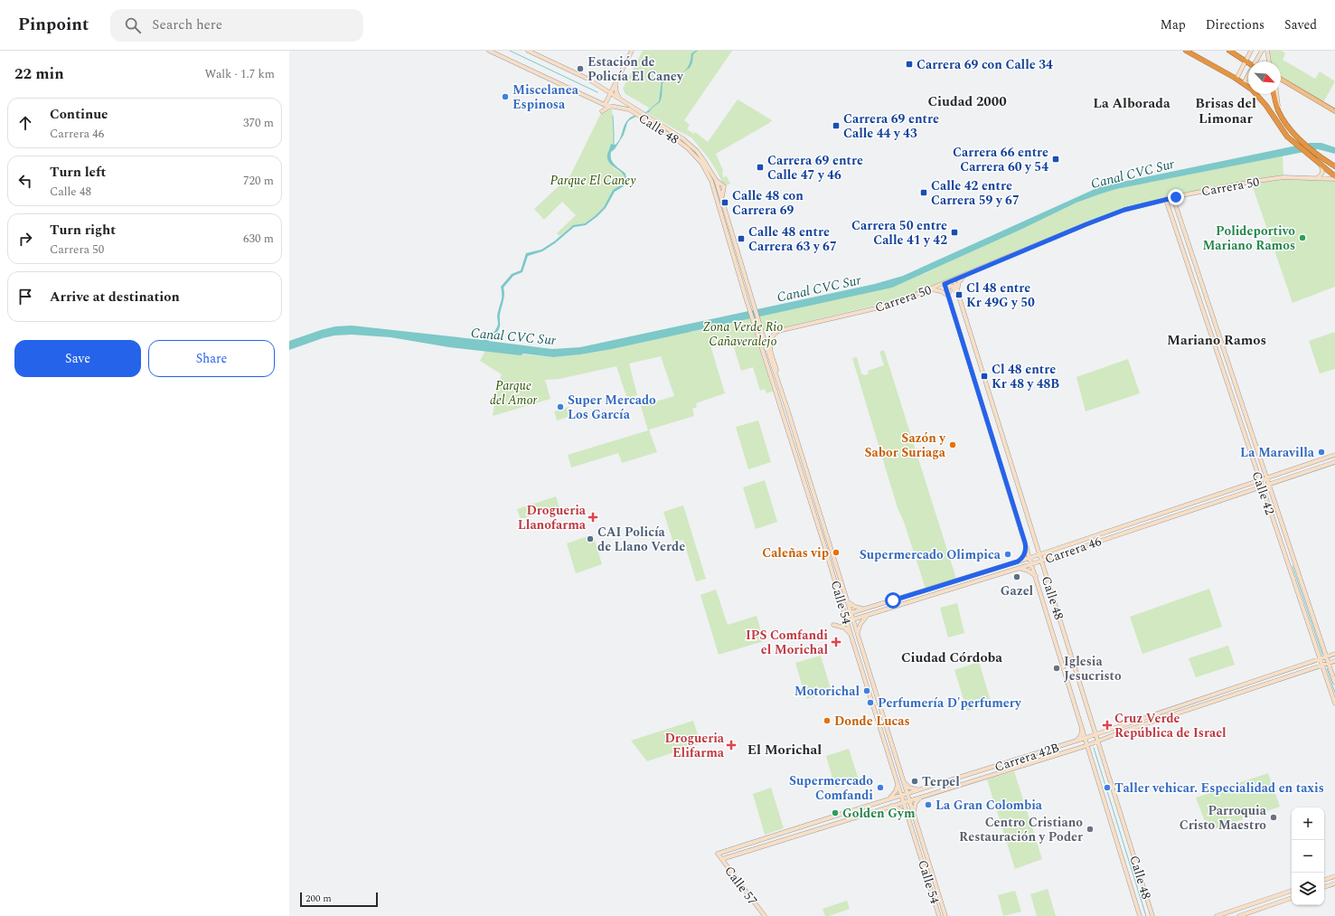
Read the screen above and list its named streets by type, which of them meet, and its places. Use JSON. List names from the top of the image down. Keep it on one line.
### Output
{"streets":{"street":["Calle 48","Carrera 50","Calle 42","Carrera 46","Calle 54","Carrera 42B","Calle 57"]},"crossings":[["Calle 48","Carrera 50"],["Calle 48","Carrera 46"],["Calle 48","Calle 54"],["Calle 48","Carrera 42B"],["Carrera 50","Calle 42"],["Carrera 50","Calle 54"],["Calle 42","Carrera 46"],["Calle 42","Carrera 42B"],["Carrera 46","Calle 54"],["Calle 54","Carrera 42B"],["Carrera 42B","Calle 57"]],"districts":["Ciudad 2000","La Alborada","Brisas del Limonar","Mariano Ramos","Ciudad Córdoba","El Morichal"],"water":["Canal CVC Sur"],"parks":["Parque El Caney","Zona Verde Rio Cañaveralejo","Parque del Amor"],"places":{"transit":["Carrera 69 con Calle 34","Carrera 69 entre Calle 44 y 43","Carrera 66 entre Carrera 60 y 54","Carrera 69 entre Calle 47 y 46","Calle 42 entre Carrera 59 y 67","Calle 48 con Carrera 69","Carrera 50 entre Calle 41 y 42","Calle 48 entre Carrera 63 y 67","Cl 48 entre Kr 49G y 50","Cl 48 entre Kr 48 y 48B"],"other":["Estación de Policía El Caney","Miscelanea Espinosa","Polideportivo Mariano Ramos","Super Mercado Los García","Sazón y Sabor Suriaga","La Maravilla","CAI Policía de Llano Verde","Caleñas vip","Supermercado Olimpica","Gazel","Iglesia Jesucristo","Motorichal","Perfumería D'perfumery","Donde Lucas","Terpel","Supermercado Comfandi","Taller vehicar. Especialidad en taxis","La Gran Colombia","Golden Gym","Parroquia Cristo Maestro","Centro Cristiano Restauración y Poder"],"health":["Drogueria Llanofarma","IPS Comfandi el Morichal","Cruz Verde República de Israel","Drogueria Elifarma"]},"scale_bar":"200 m","north":"bottom right","page":{"header":"Pinpoint","search":"Search here","nav":["Map","Directions","Saved"],"heading":["22 min","Walk · 1.7 km"],"list":[["Continue","Carrera 46","370 m"],["Turn left","Calle 48","720 m"],["Turn right","Carrera 50","630 m"],"Arrive at destination"],"buttons":["Save","Share"],"map_buttons":["+","−"],"scale":"200 m"}}
